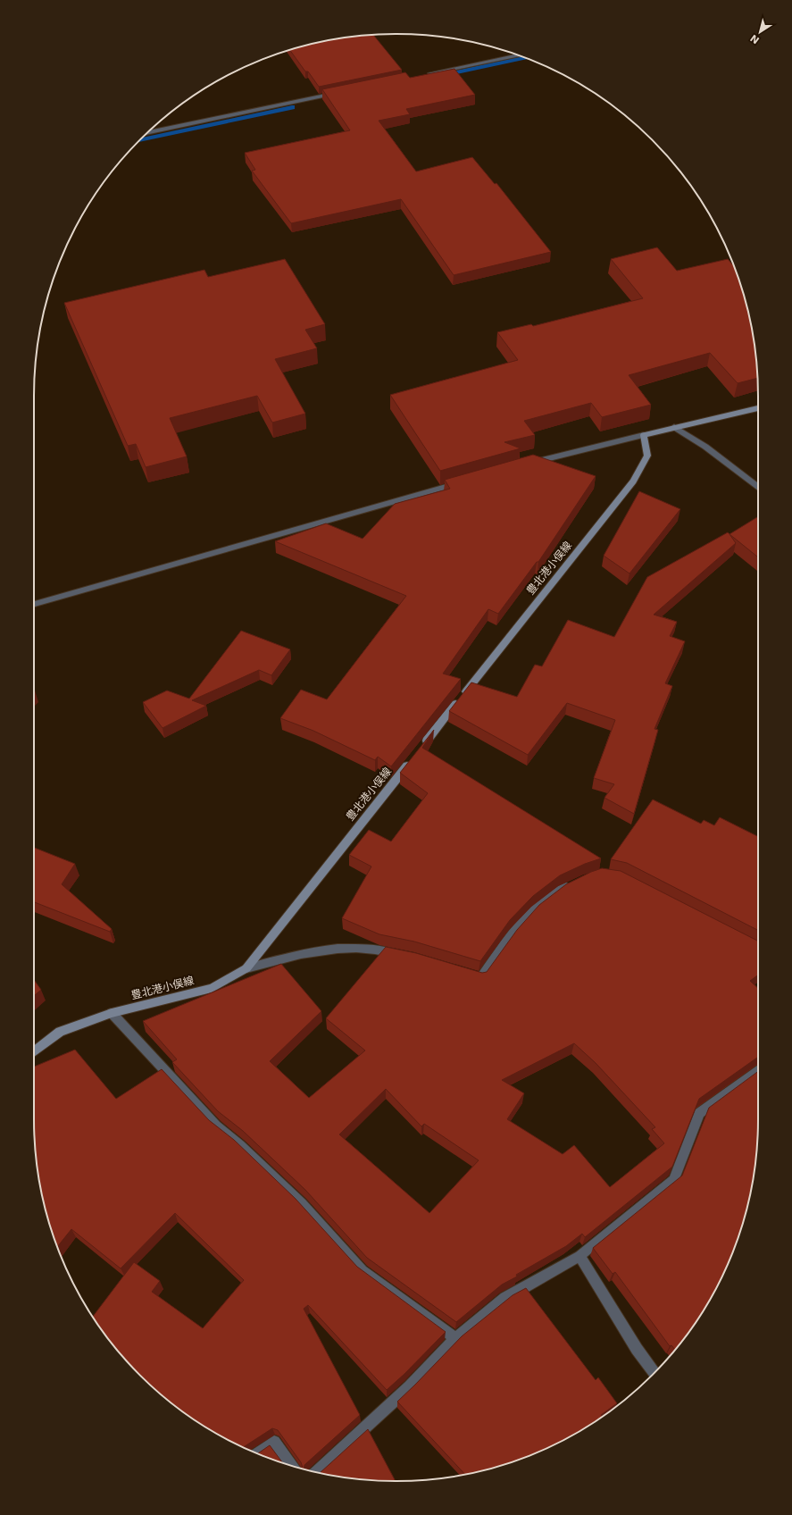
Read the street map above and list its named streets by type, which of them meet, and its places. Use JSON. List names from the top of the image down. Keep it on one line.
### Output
{"streets":{"main road":["豊北港小俣線"]},"north":"bottom left"}
